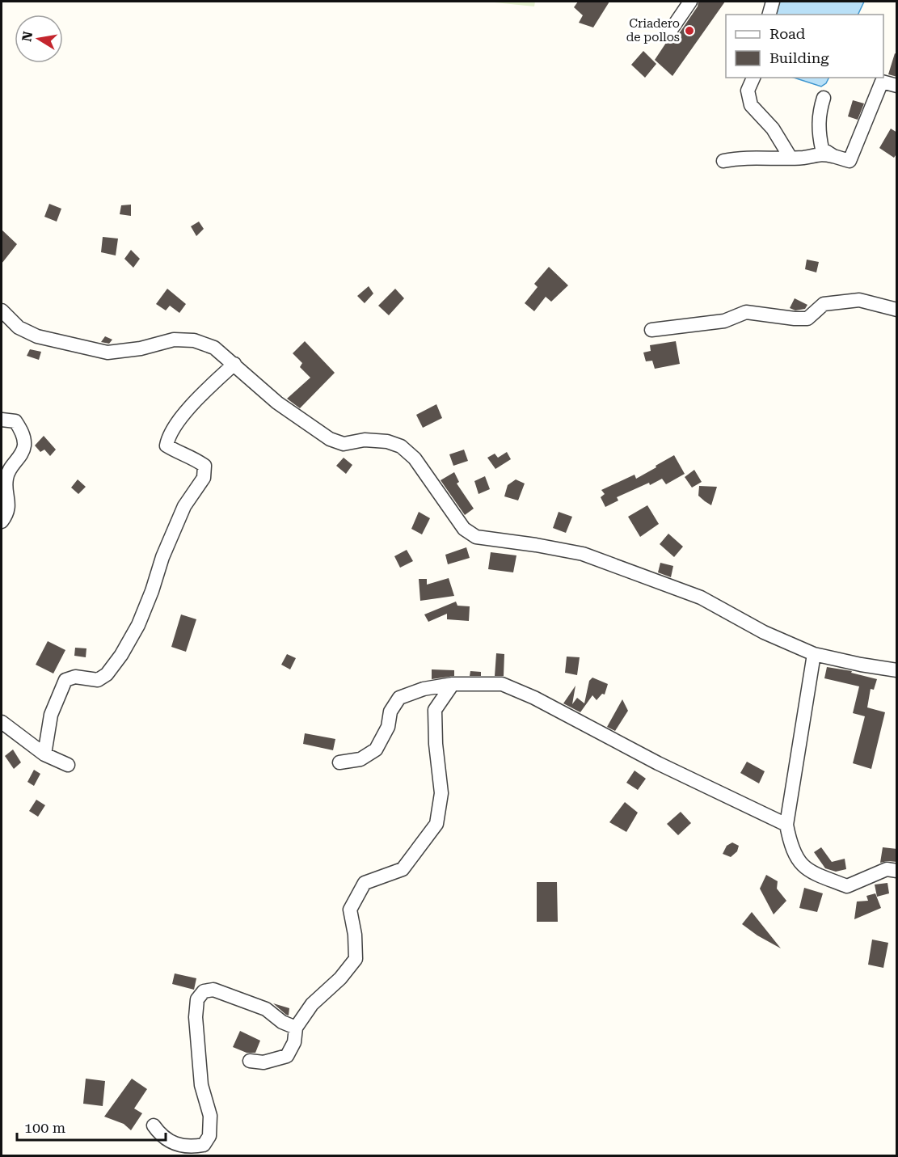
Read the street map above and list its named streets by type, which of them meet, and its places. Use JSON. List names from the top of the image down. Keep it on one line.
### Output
{"places":["Criadero de pollos"],"legend":["Road","Building"],"scale_bar":"100 m","north":"left"}
